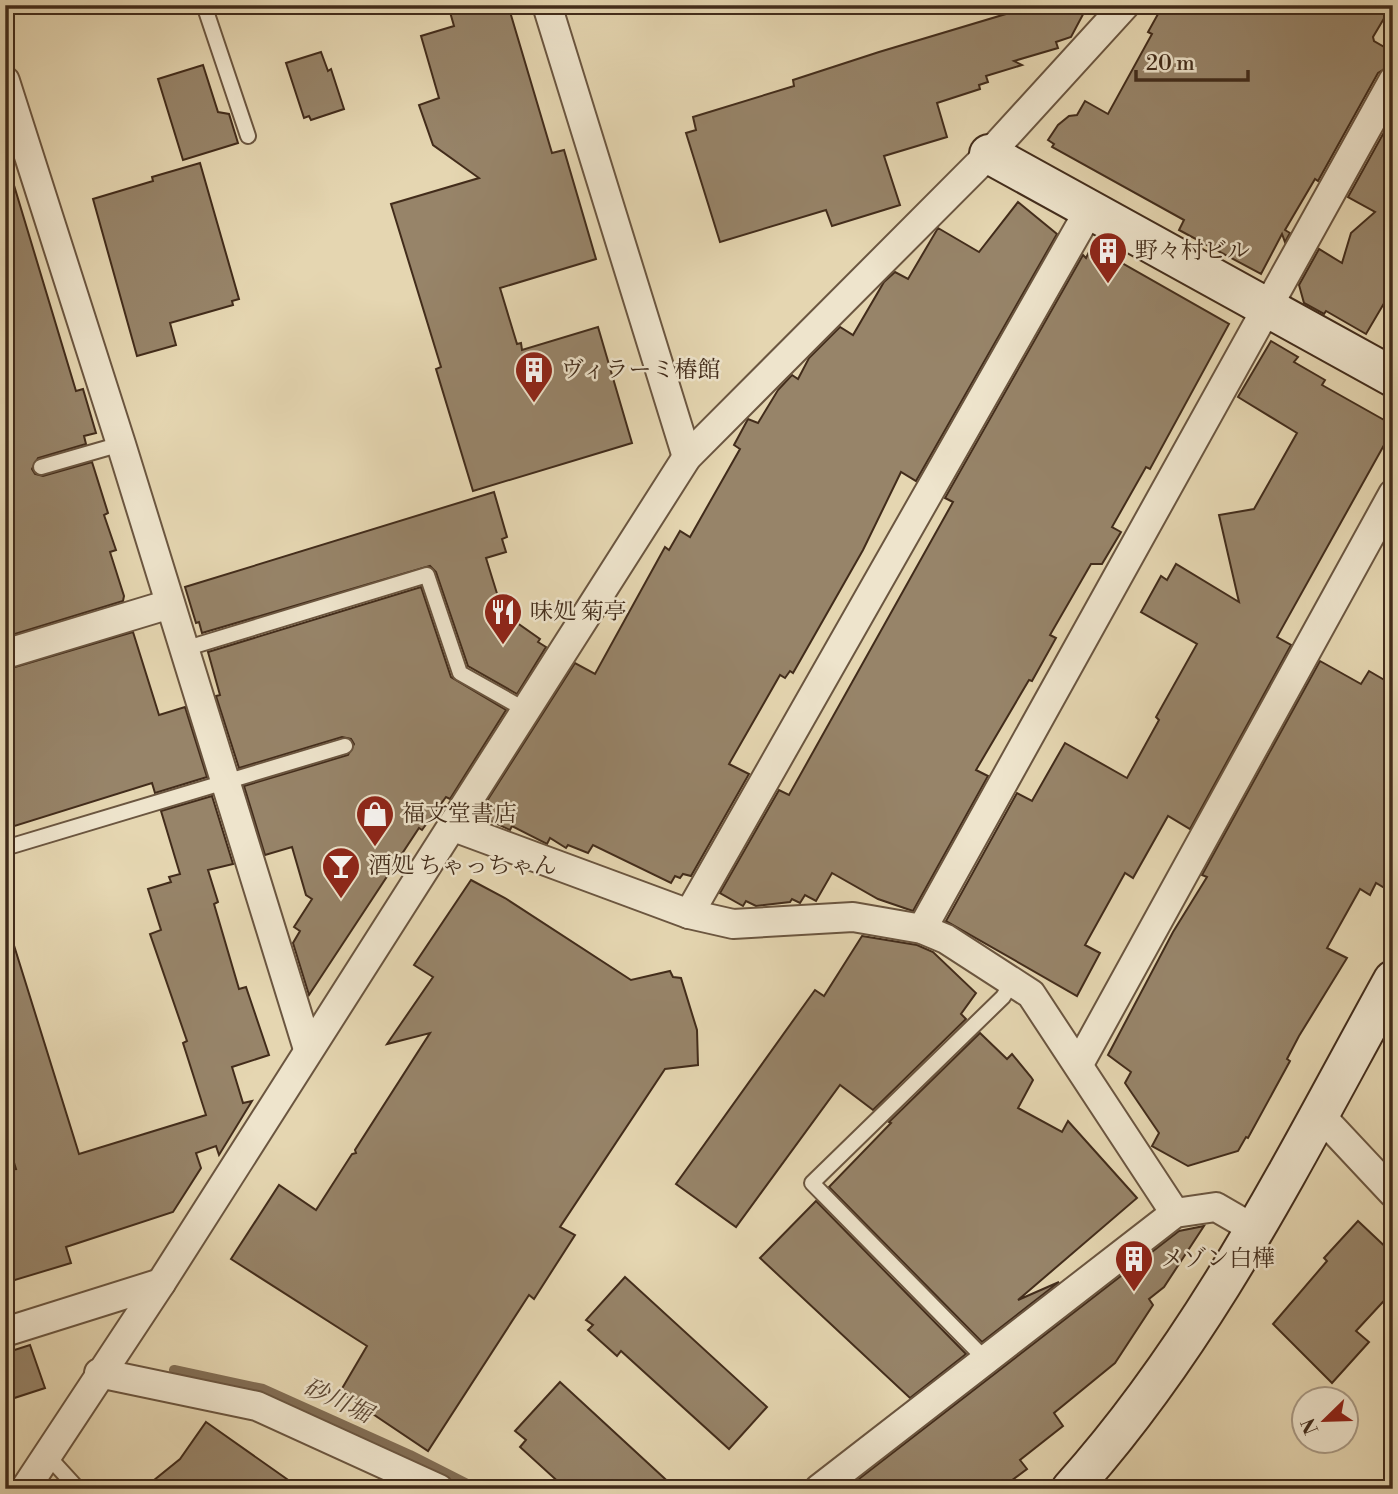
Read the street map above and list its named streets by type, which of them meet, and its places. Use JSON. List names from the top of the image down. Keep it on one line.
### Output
{"water":["砂川堀"],"places":{"building":["野々村ビル","ヴィラーミ椿館","メゾン白樺"],"restaurant":["味処 菊亭"],"shop":["福文堂書店"],"bar":["酒処 ちゃっちゃん"]},"scale_bar":"20 m","north":"bottom left"}
